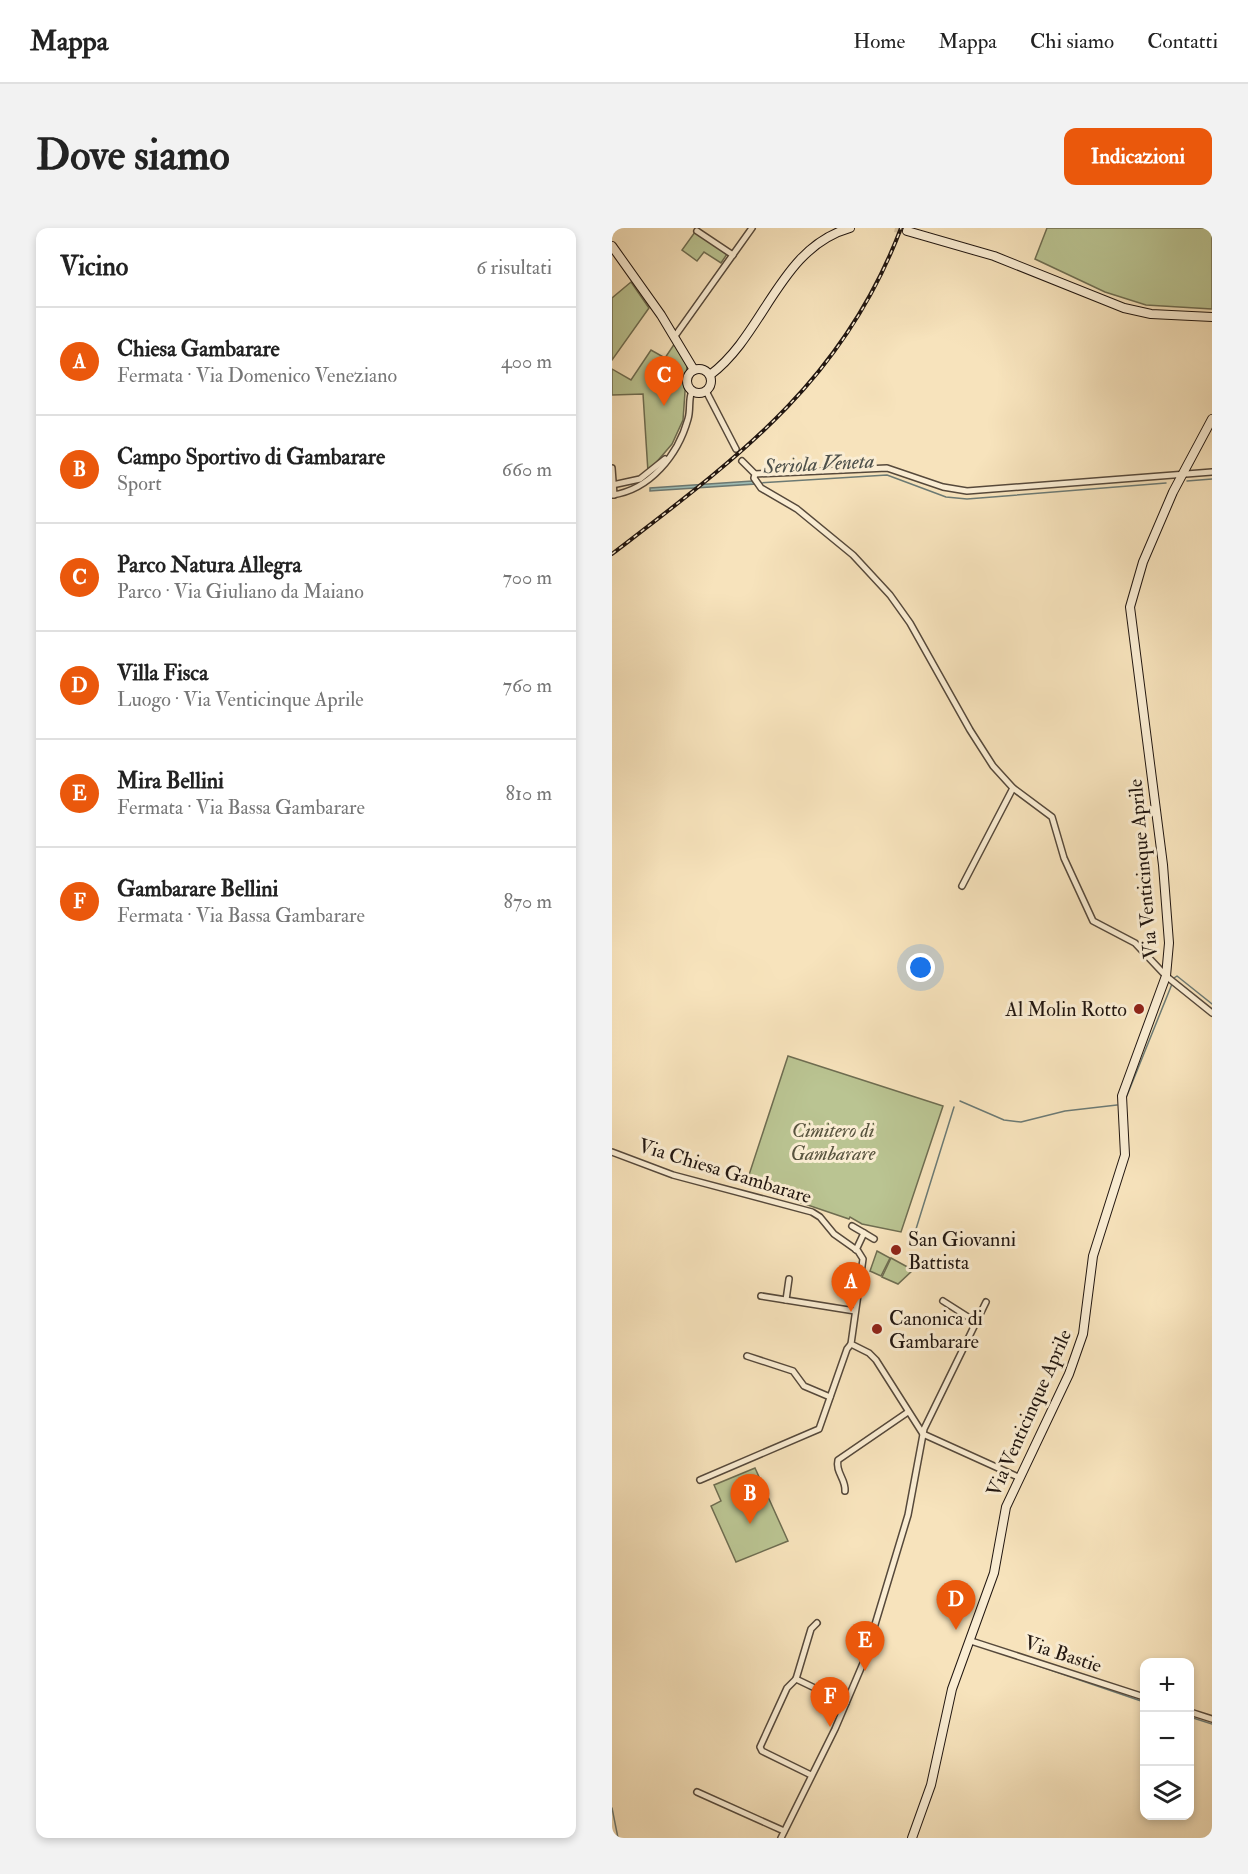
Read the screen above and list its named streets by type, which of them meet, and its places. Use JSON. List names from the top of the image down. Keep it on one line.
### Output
{"streets":{"street":["Via Venticinque Aprile","Via Chiesa Gambarare","Via Bastie"]},"crossings":[["Via Venticinque Aprile","Via Bastie"]],"water":["Seriola Veneta"],"parks":["Cimitero di Gambarare"],"places":["Al Molin Rotto","San Giovanni Battista","Canonica di Gambarare"],"page":{"header":"Mappa","nav":["Home","Mappa","Chi siamo","Contatti"],"buttons":"Indicazioni","title":"Dove siamo","heading":["Vicino","6 risultati"],"list":[{"mark":"A","name":"Chiesa Gambarare","note":"Fermata · Via Domenico Veneziano","value":"400 m"},{"mark":"B","name":"Campo Sportivo di Gambarare","note":"Sport","value":"660 m"},{"mark":"C","name":"Parco Natura Allegra","note":"Parco · Via Giuliano da Maiano","value":"700 m"},{"mark":"D","name":"Villa Fisca","note":"Luogo · Via Venticinque Aprile","value":"760 m"},{"mark":"E","name":"Mira Bellini","note":"Fermata · Via Bassa Gambarare","value":"810 m"},{"mark":"F","name":"Gambarare Bellini","note":"Fermata · Via Bassa Gambarare","value":"870 m"}],"pins":["C","A","B","D","E","F"],"map_buttons":["+","−"]}}
